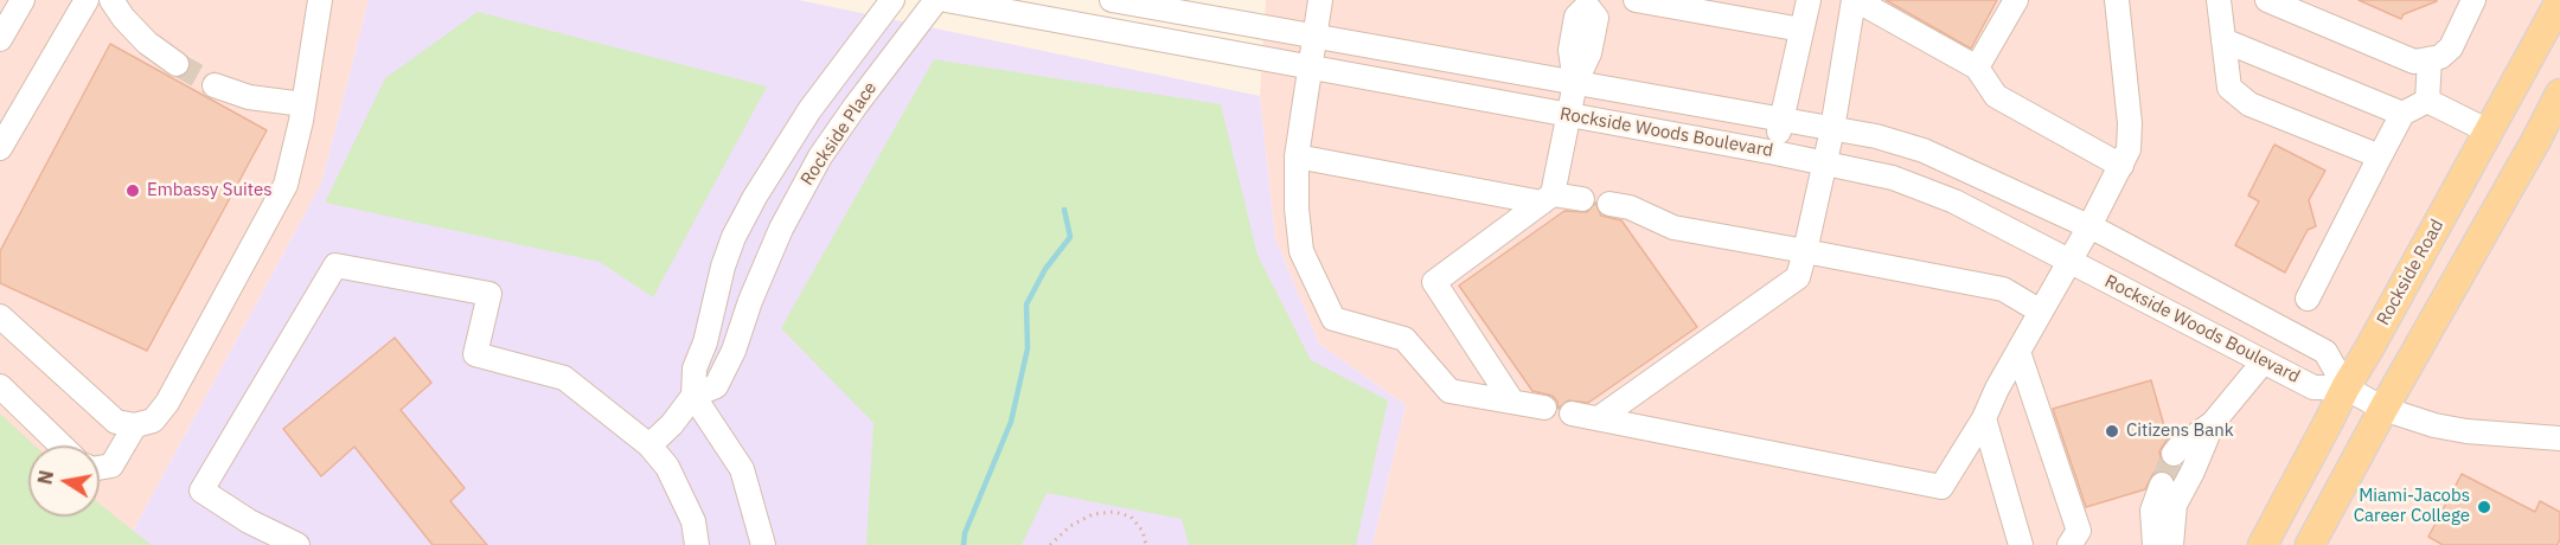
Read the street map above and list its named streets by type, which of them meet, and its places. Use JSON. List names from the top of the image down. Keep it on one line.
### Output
{"streets":{"main road":["Rockside Road"],"street":["Rockside Woods Boulevard","Rockside Place"]},"crossings":[["Rockside Woods Boulevard","Rockside Road"]],"places":["Embassy Suites","Citizens Bank","Miami-Jacobs Career College"],"north":"left"}
